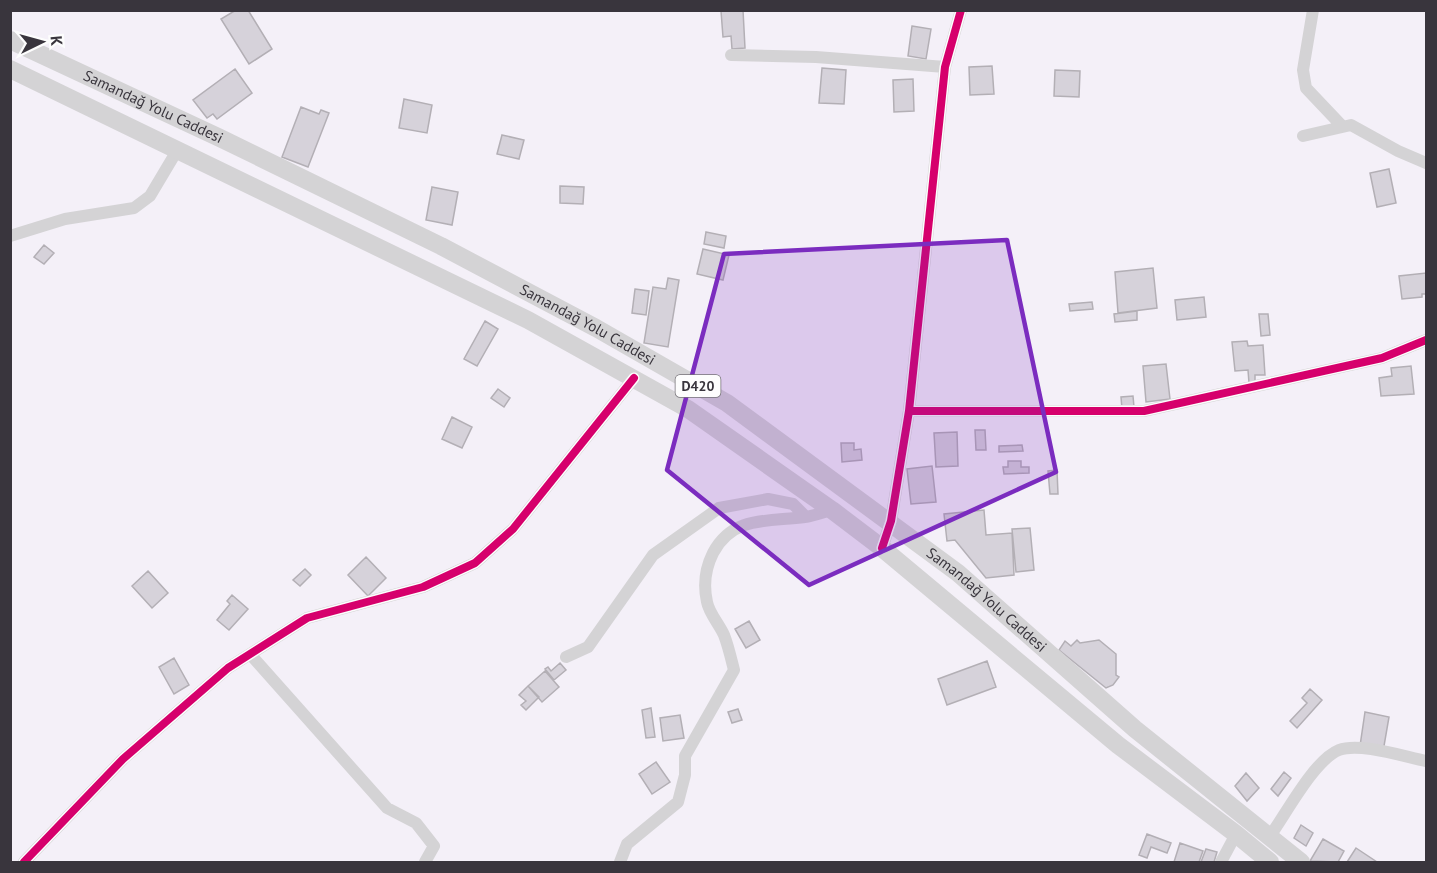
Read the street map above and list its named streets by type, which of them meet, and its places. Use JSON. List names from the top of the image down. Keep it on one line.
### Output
{"streets":{"highway":["Samandağ Yolu Caddesi","D420"]},"north":"right"}
